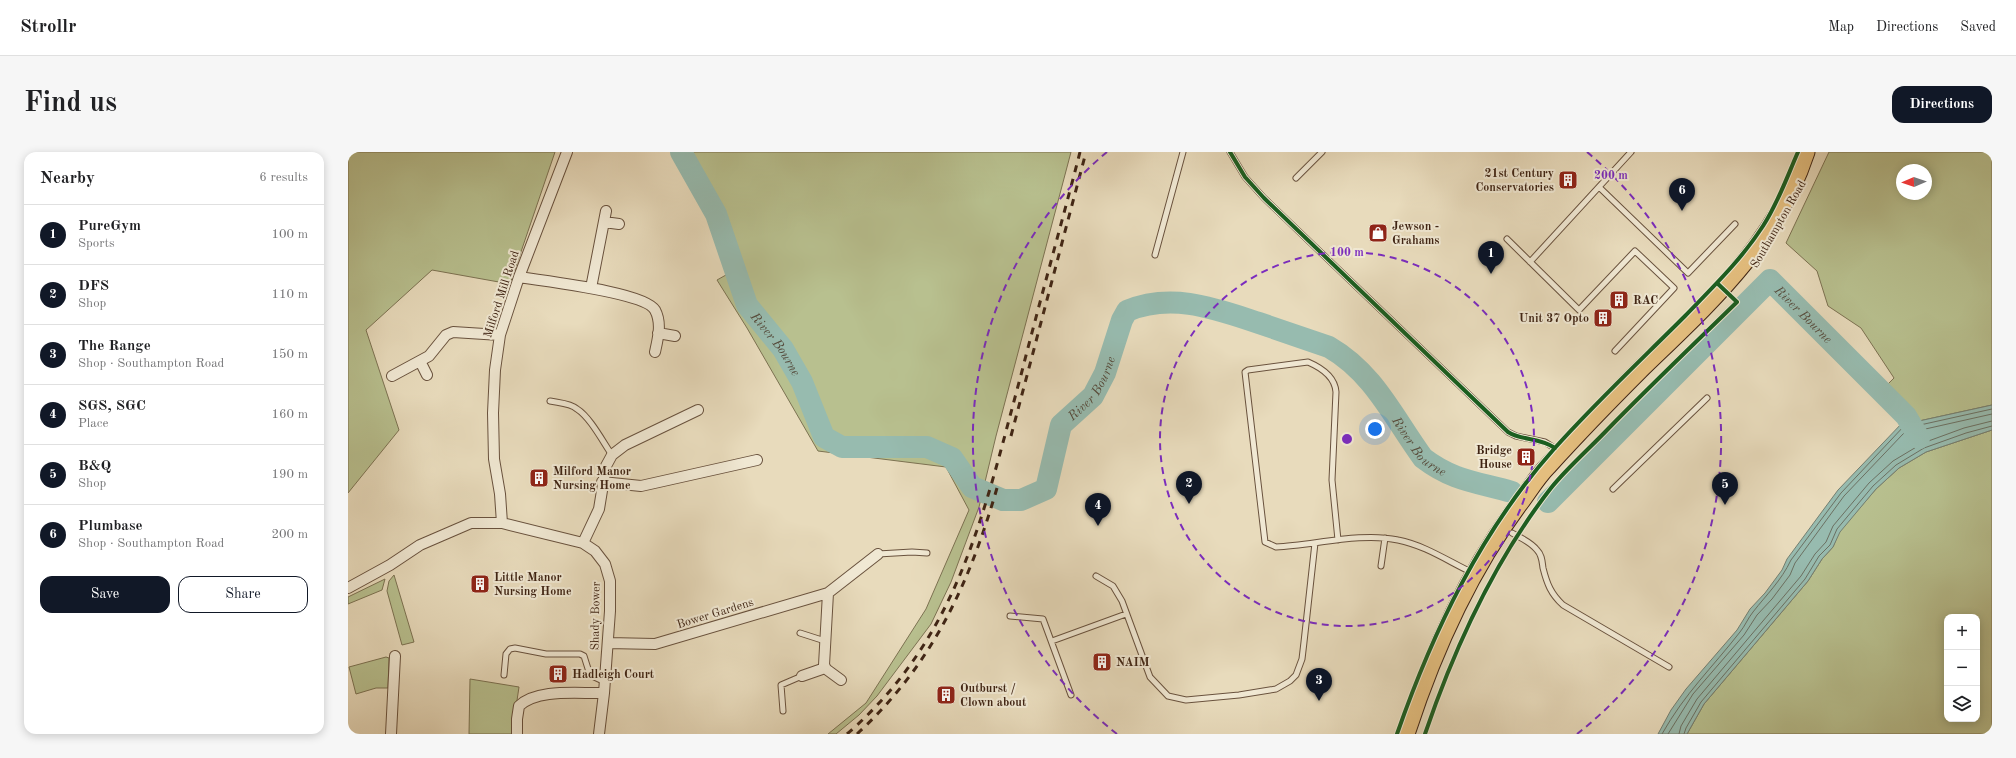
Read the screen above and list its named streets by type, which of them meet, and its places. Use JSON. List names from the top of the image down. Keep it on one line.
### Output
{"streets":{"highway":["Southampton Road"],"street":["Milford Mill Road","Bower Gardens","Shady Bower"]},"crossings":[["Milford Mill Road","Shady Bower"],["Bower Gardens","Shady Bower"]],"water":["River Bourne"],"places":{"building":["21st Century Conservatories","RAC","Unit 37 Opto","Bridge House","Milford Manor Nursing Home","Little Manor Nursing Home","NAIM","Hadleigh Court","Outburst / Clown about"],"shop":["Jewson - Grahams"]},"north":"left","page":{"header":"Strollr","nav":["Map","Directions","Saved"],"buttons":["Directions",["Save","Share"]],"title":"Find us","heading":["Nearby","6 results"],"pins":["6","1","2","5","4","3"],"list":[{"mark":"1","name":"PureGym","note":"Sports","value":"100 m"},{"mark":"2","name":"DFS","note":"Shop","value":"110 m"},{"mark":"3","name":"The Range","note":"Shop · Southampton Road","value":"150 m"},{"mark":"4","name":"SGS, SGC","note":"Place","value":"160 m"},{"mark":"5","name":"B&Q","note":"Shop","value":"190 m"},{"mark":"6","name":"Plumbase","note":"Shop · Southampton Road","value":"200 m"}],"map_buttons":["+","−"]},"rings":["200 m","100 m"]}
